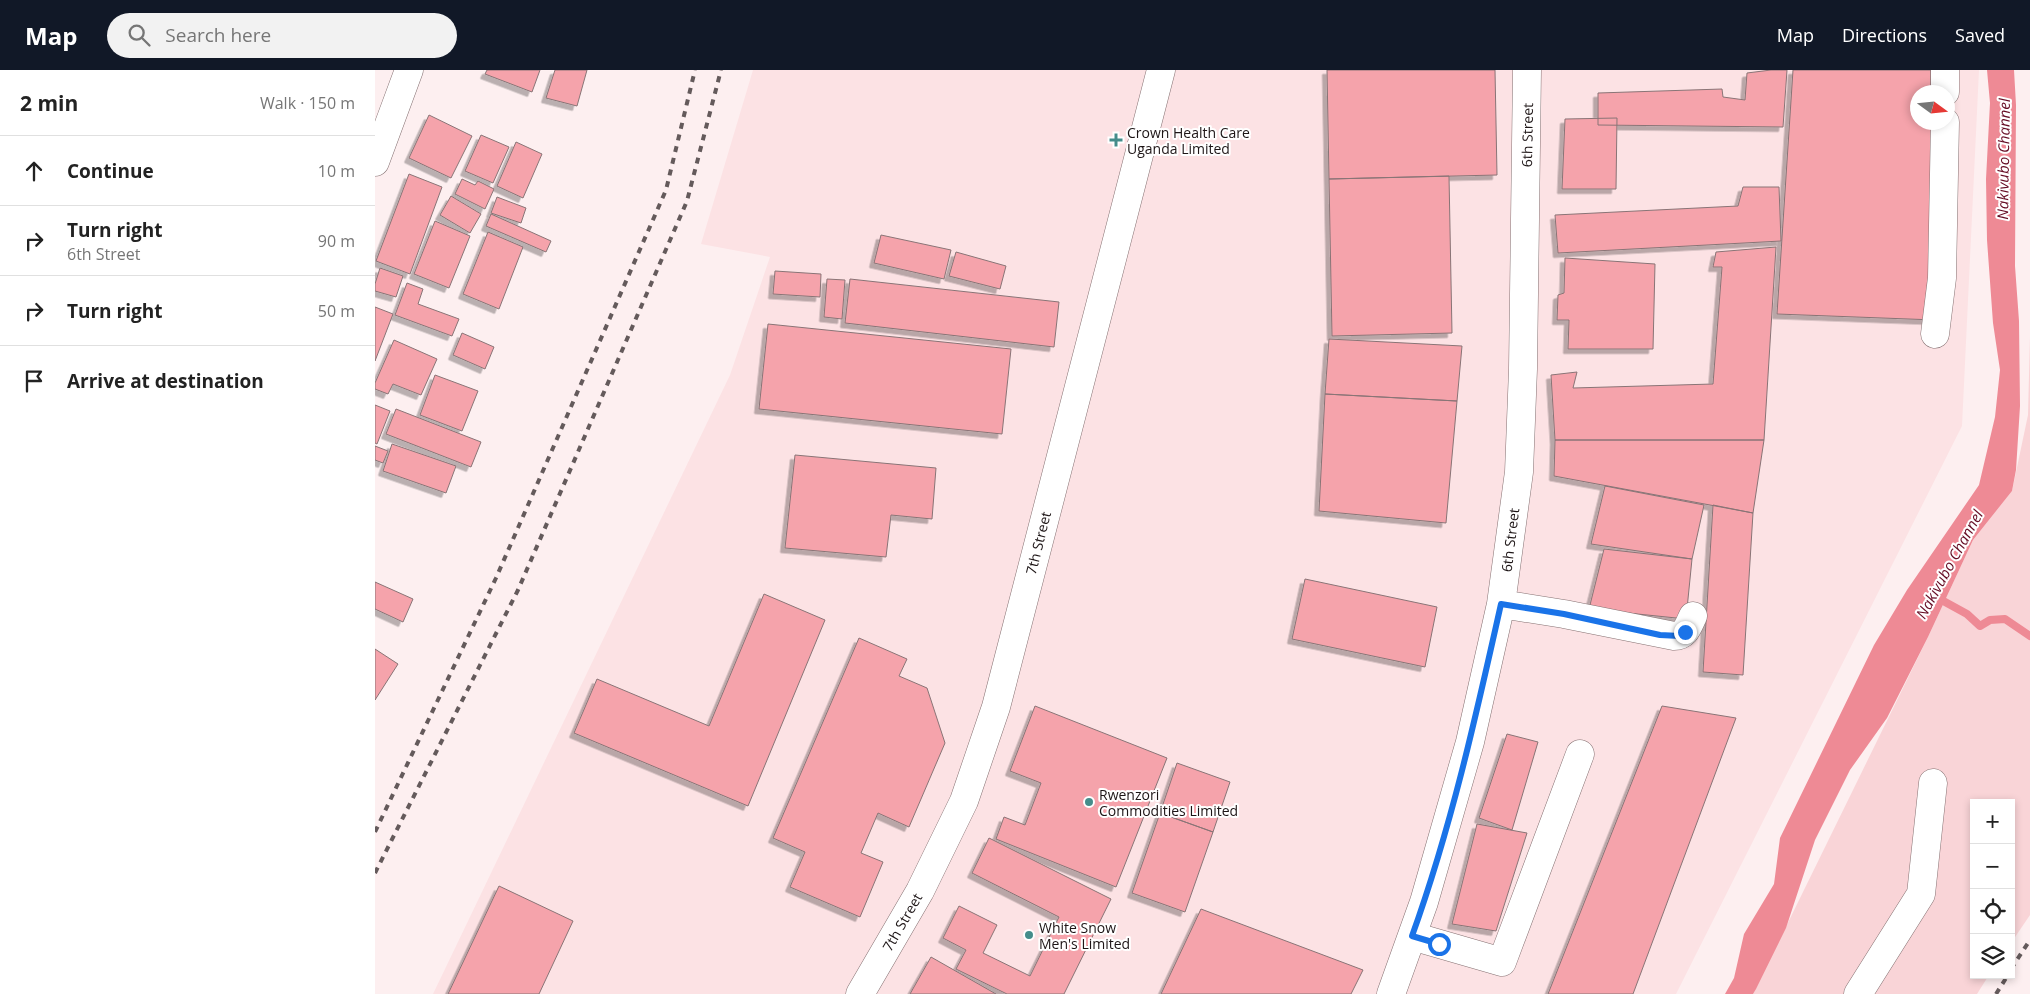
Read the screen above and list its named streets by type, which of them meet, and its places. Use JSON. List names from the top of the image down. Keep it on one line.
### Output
{"streets":{"street":["6th Street","7th Street"]},"water":["Nakivubo Channel"],"places":{"health":["Crown Health Care Uganda Limited"],"other":["Rwenzori Commodities Limited","White Snow Men's Limited"]},"north":"right","page":{"header":"Map","search":"Search here","nav":["Map","Directions","Saved"],"heading":["2 min","Walk · 150 m"],"list":[["Continue","10 m"],["Turn right","6th Street","90 m"],["Turn right","50 m"],"Arrive at destination"],"map_buttons":["+","−"]}}
